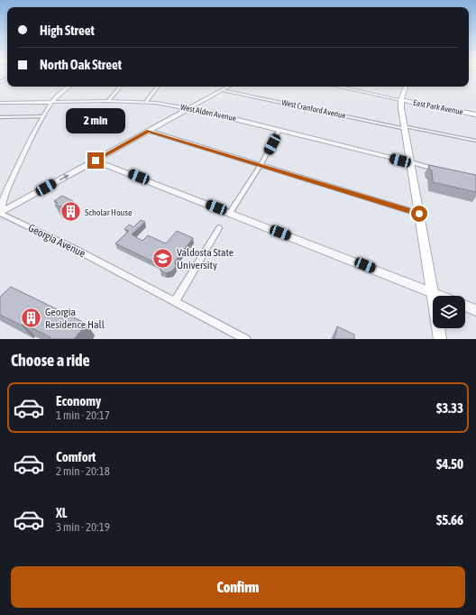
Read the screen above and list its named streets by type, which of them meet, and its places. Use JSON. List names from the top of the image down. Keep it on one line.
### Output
{"streets":{"main road":["East Park Avenue"],"street":["West Cranford Avenue","West Alden Avenue","Georgia Avenue"]},"places":{"building":["Scholar House","Georgia Residence Hall"],"school or university":["Valdosta State University"]},"page":{"banner":["High Street","North Oak Street"],"bubble":"2 min","heading":"Choose a ride","list":[{"name":"Economy","note":"1 min · 20:17","value":"$3.33"},{"name":"Comfort","note":"2 min · 20:18","value":"$4.50"},{"name":"XL","note":"3 min · 20:19","value":"$5.66"}],"buttons":"Confirm"}}
